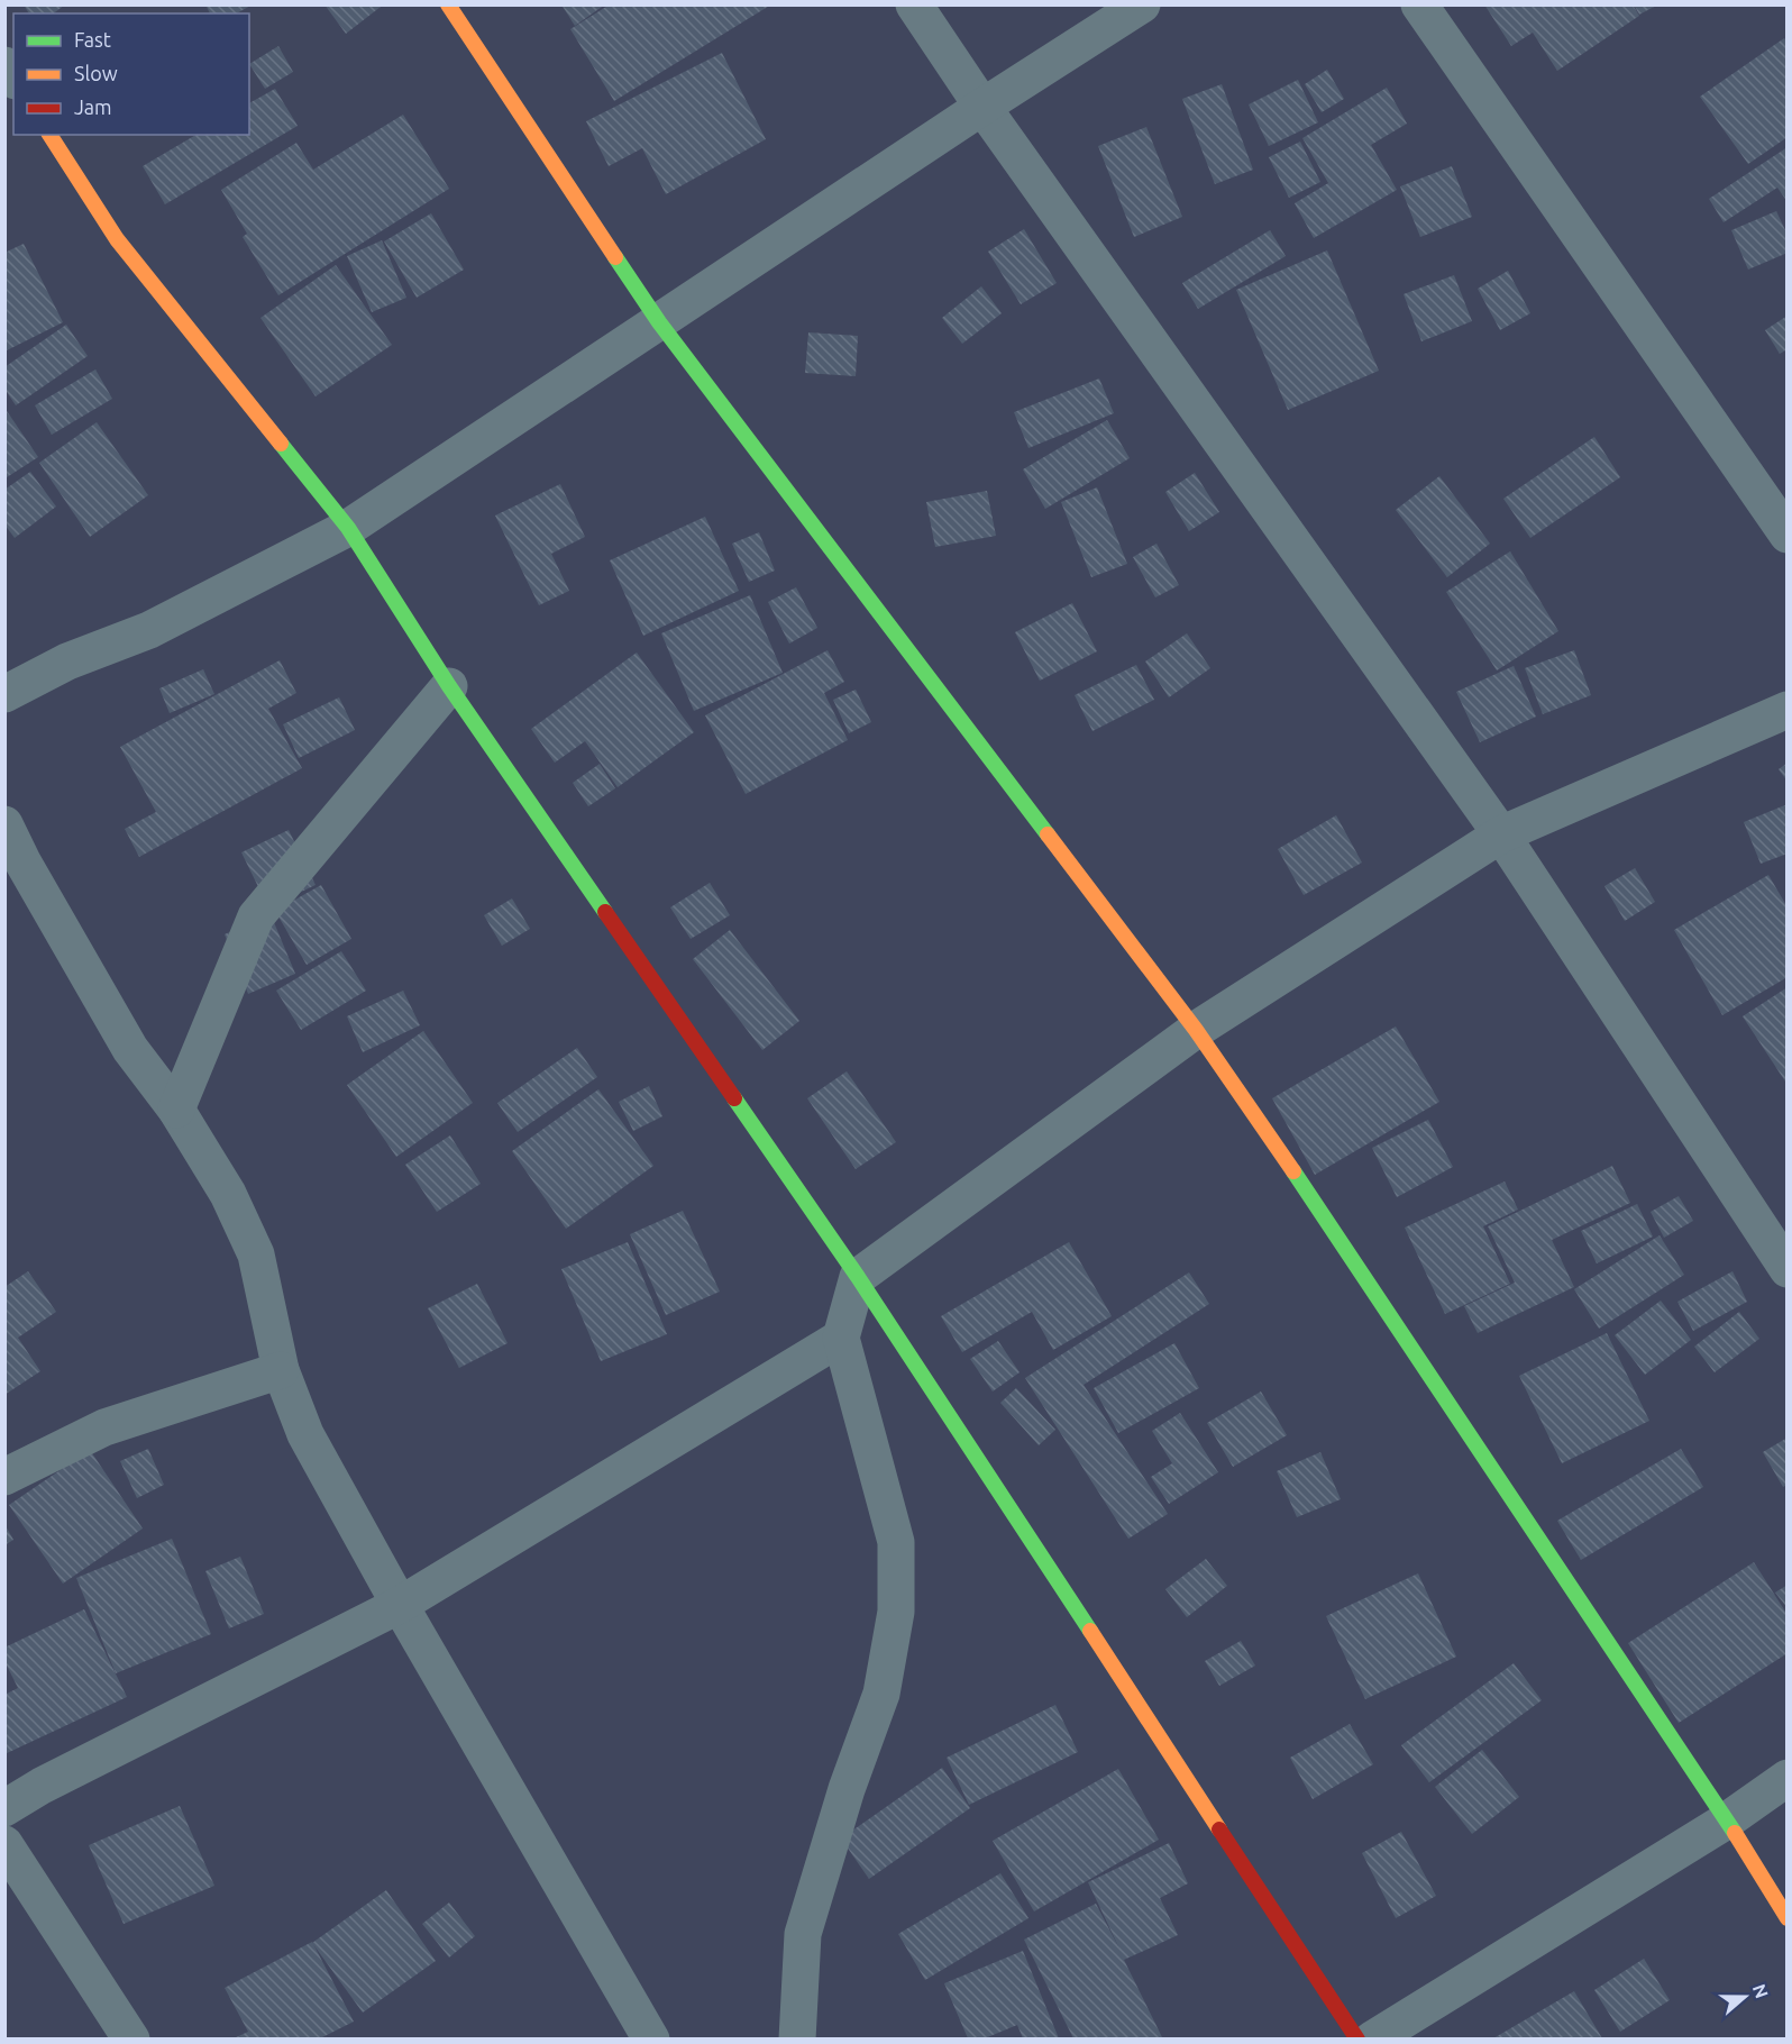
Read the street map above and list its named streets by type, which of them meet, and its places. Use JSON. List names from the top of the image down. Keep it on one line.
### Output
{"legend":["Fast","Slow","Jam"],"north":"right"}
